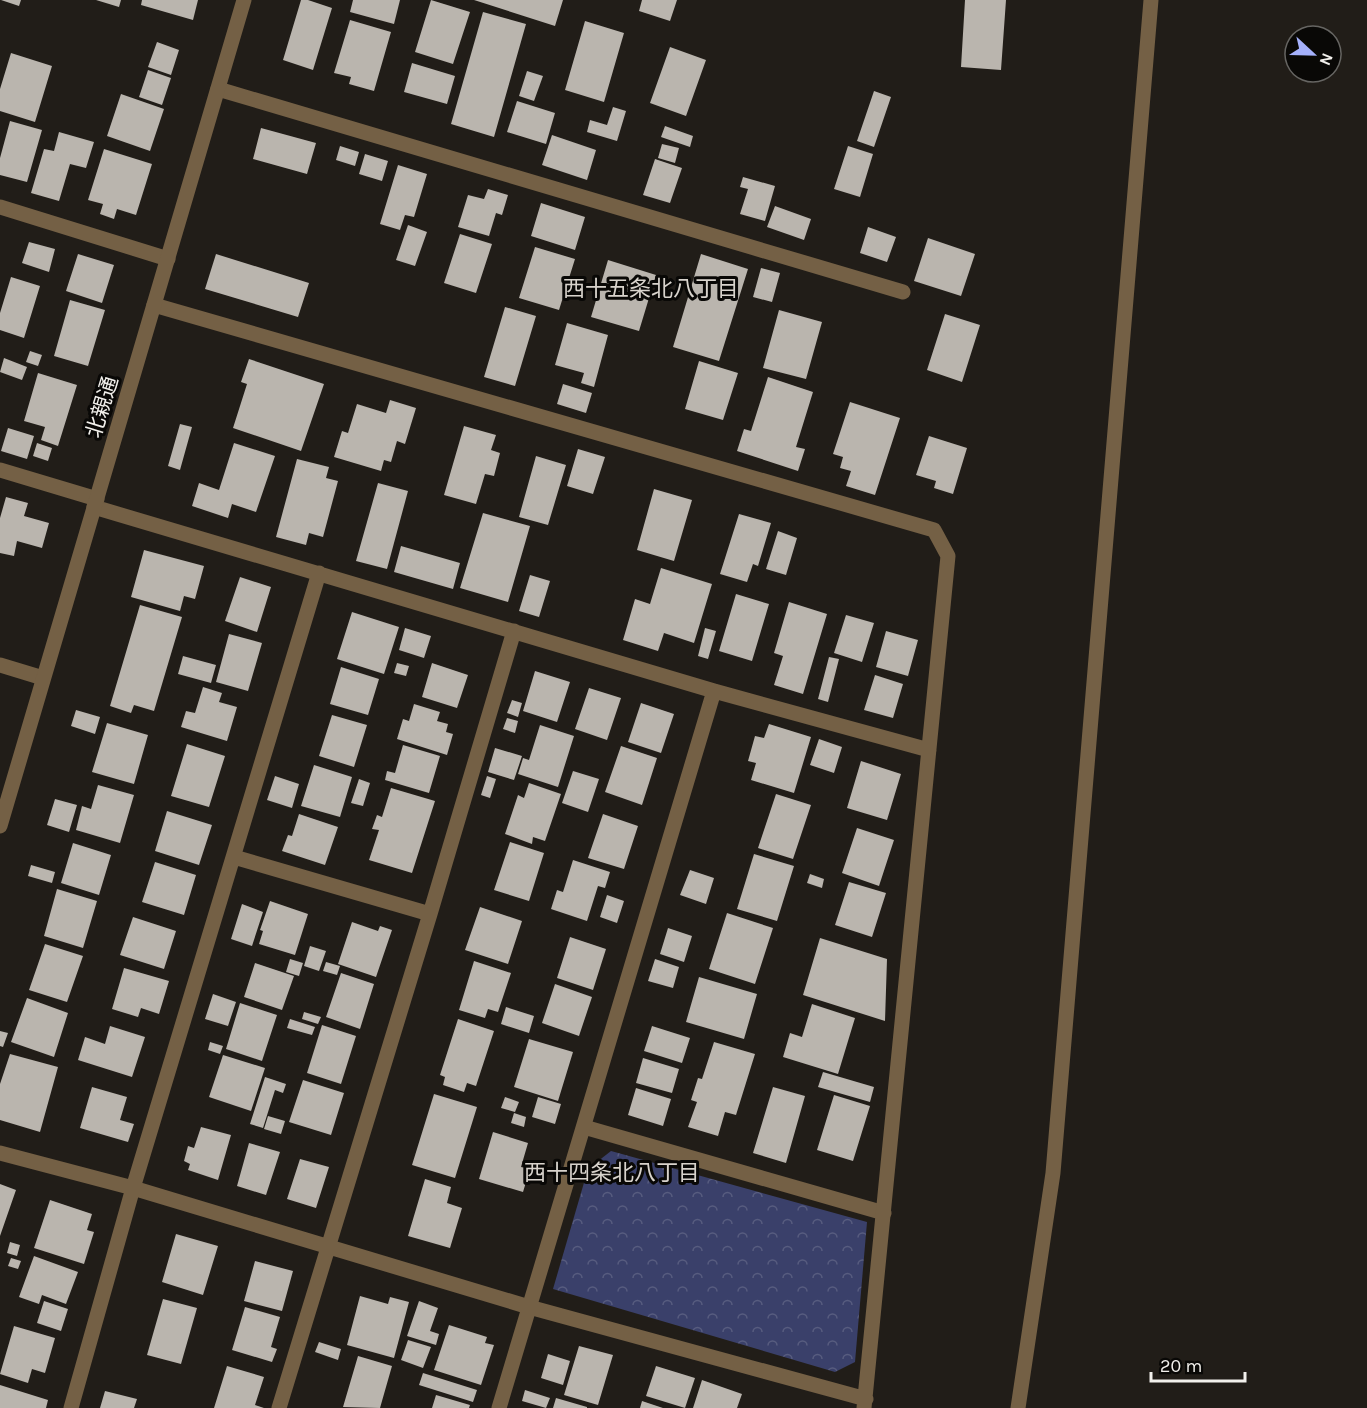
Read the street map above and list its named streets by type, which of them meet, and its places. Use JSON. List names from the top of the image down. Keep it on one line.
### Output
{"streets":{"street":["北親通"]},"districts":["西十五条北八丁目","西十四条北八丁目"],"scale_bar":"20 m","north":"right"}
